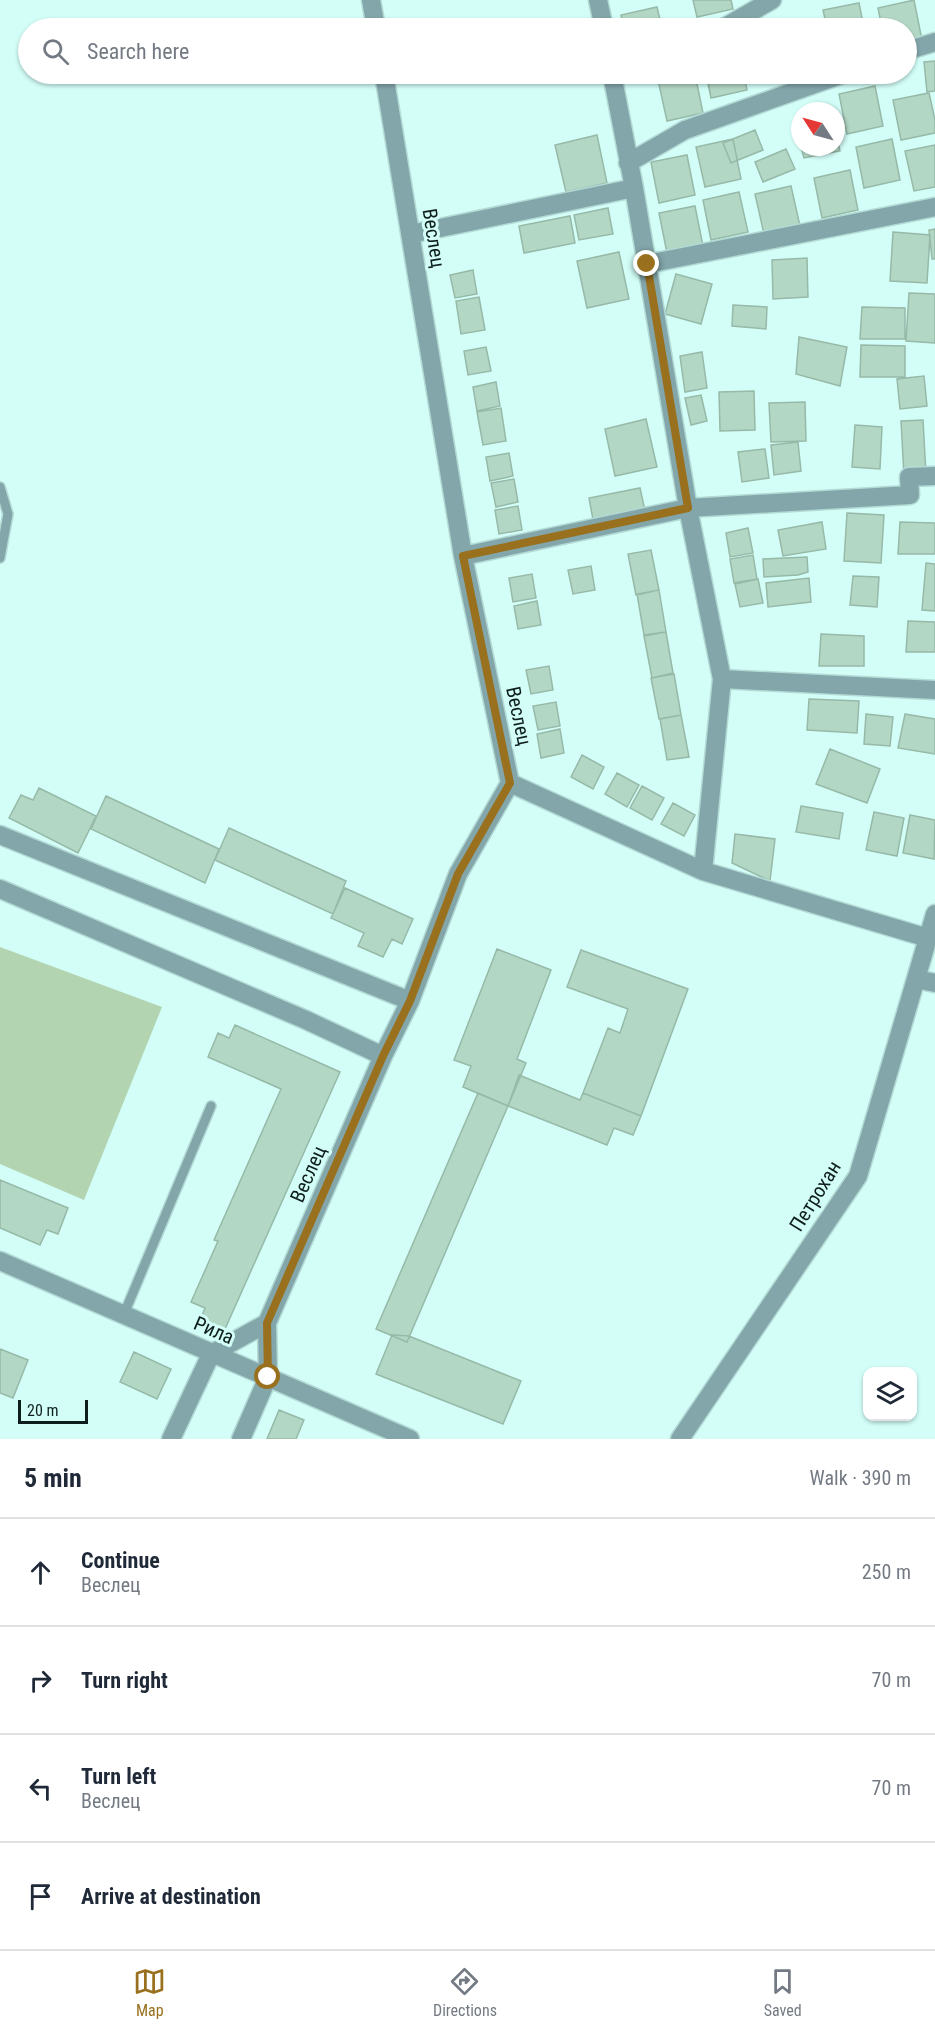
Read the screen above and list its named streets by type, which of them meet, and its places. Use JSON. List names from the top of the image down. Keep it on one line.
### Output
{"streets":{"street":["Веслец","Петрохан","Рила"]},"crossings":[["Веслец","Рила"]],"scale_bar":"20 m","north":"top left","page":{"search":"Search here","scale":"20 m","heading":["5 min","Walk · 390 m"],"list":[["Continue","Веслец","250 m"],["Turn right","70 m"],["Turn left","Веслец","70 m"],"Arrive at destination"],"nav":["Map","Directions","Saved"]}}
